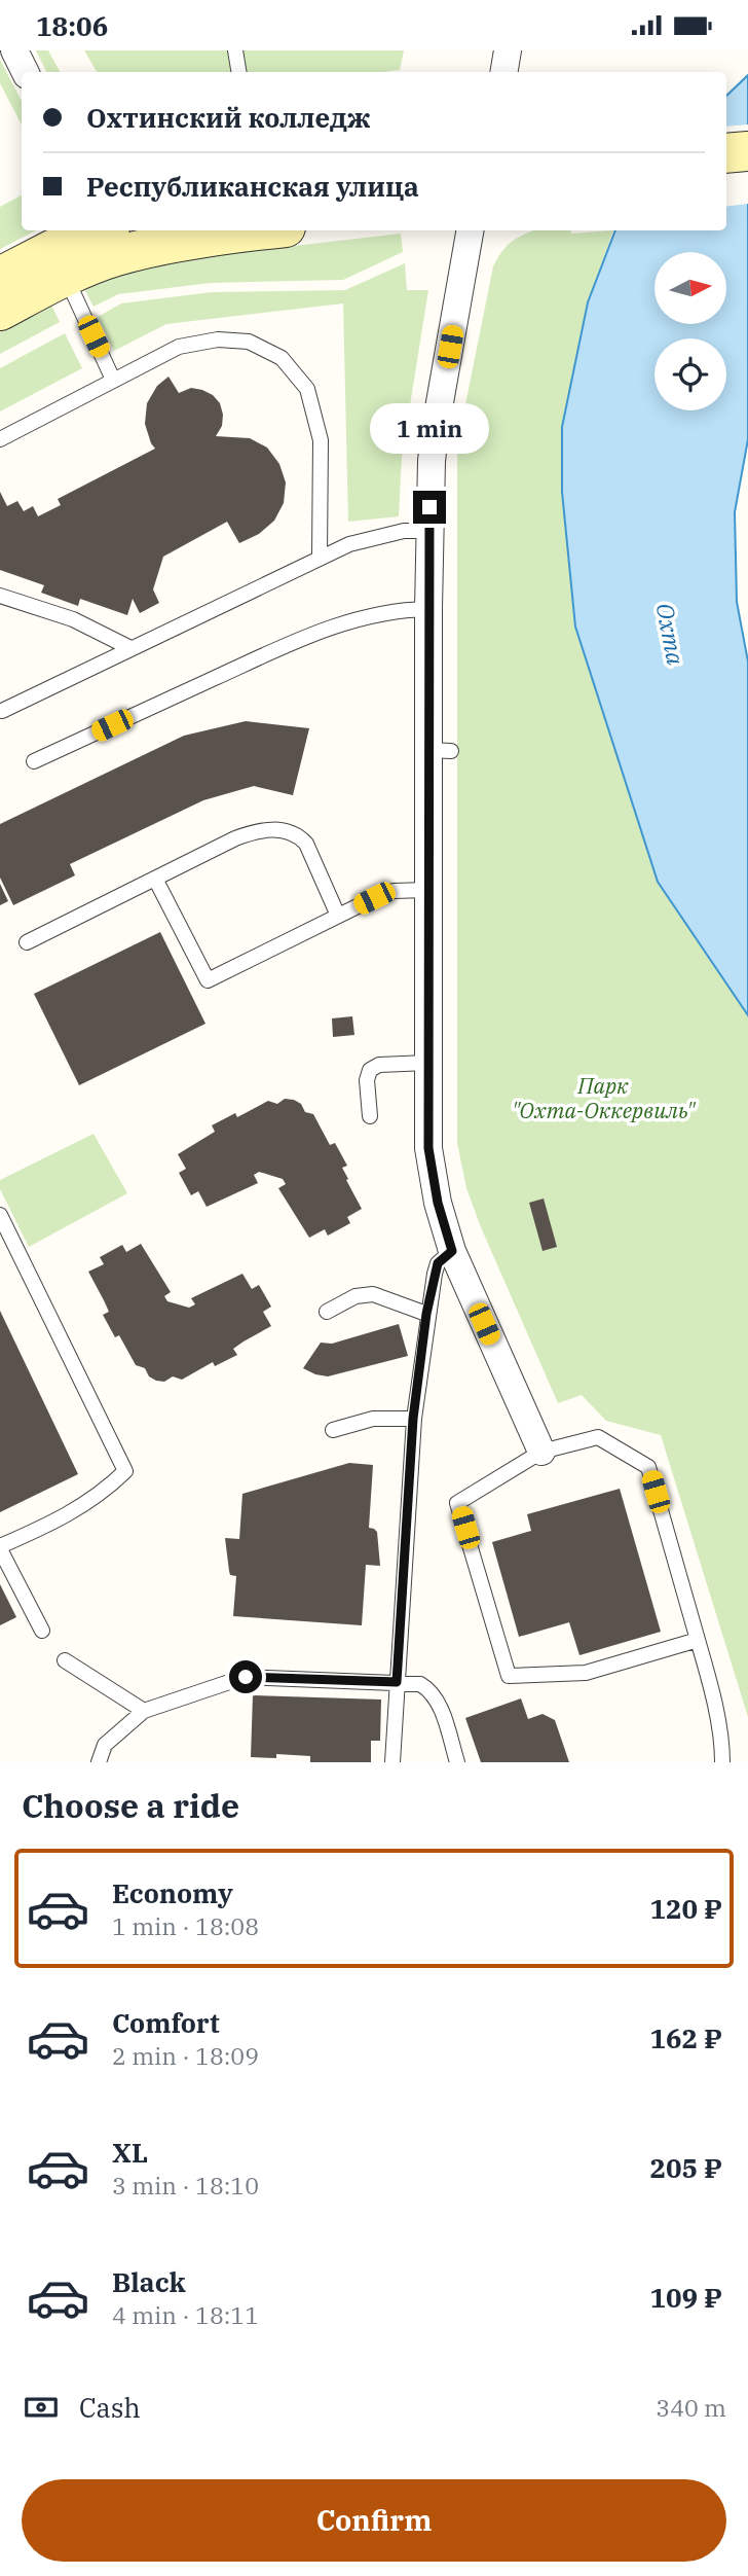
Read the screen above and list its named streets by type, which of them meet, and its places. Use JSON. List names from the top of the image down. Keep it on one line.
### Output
{"water":["Охта"],"parks":["Парк \"Охта-Оккервиль\""],"north":"right","page":{"status":"18:06","banner":["Охтинский колледж","Республиканская улица"],"bubble":"1 min","heading":"Choose a ride","list":[{"name":"Economy","note":"1 min · 18:08","value":"120 ₽"},{"name":"Comfort","note":"2 min · 18:09","value":"162 ₽"},{"name":"XL","note":"3 min · 18:10","value":"205 ₽"},{"name":"Black","note":"4 min · 18:11","value":"109 ₽"}],"pay":["Cash","340 m"],"buttons":"Confirm"}}
